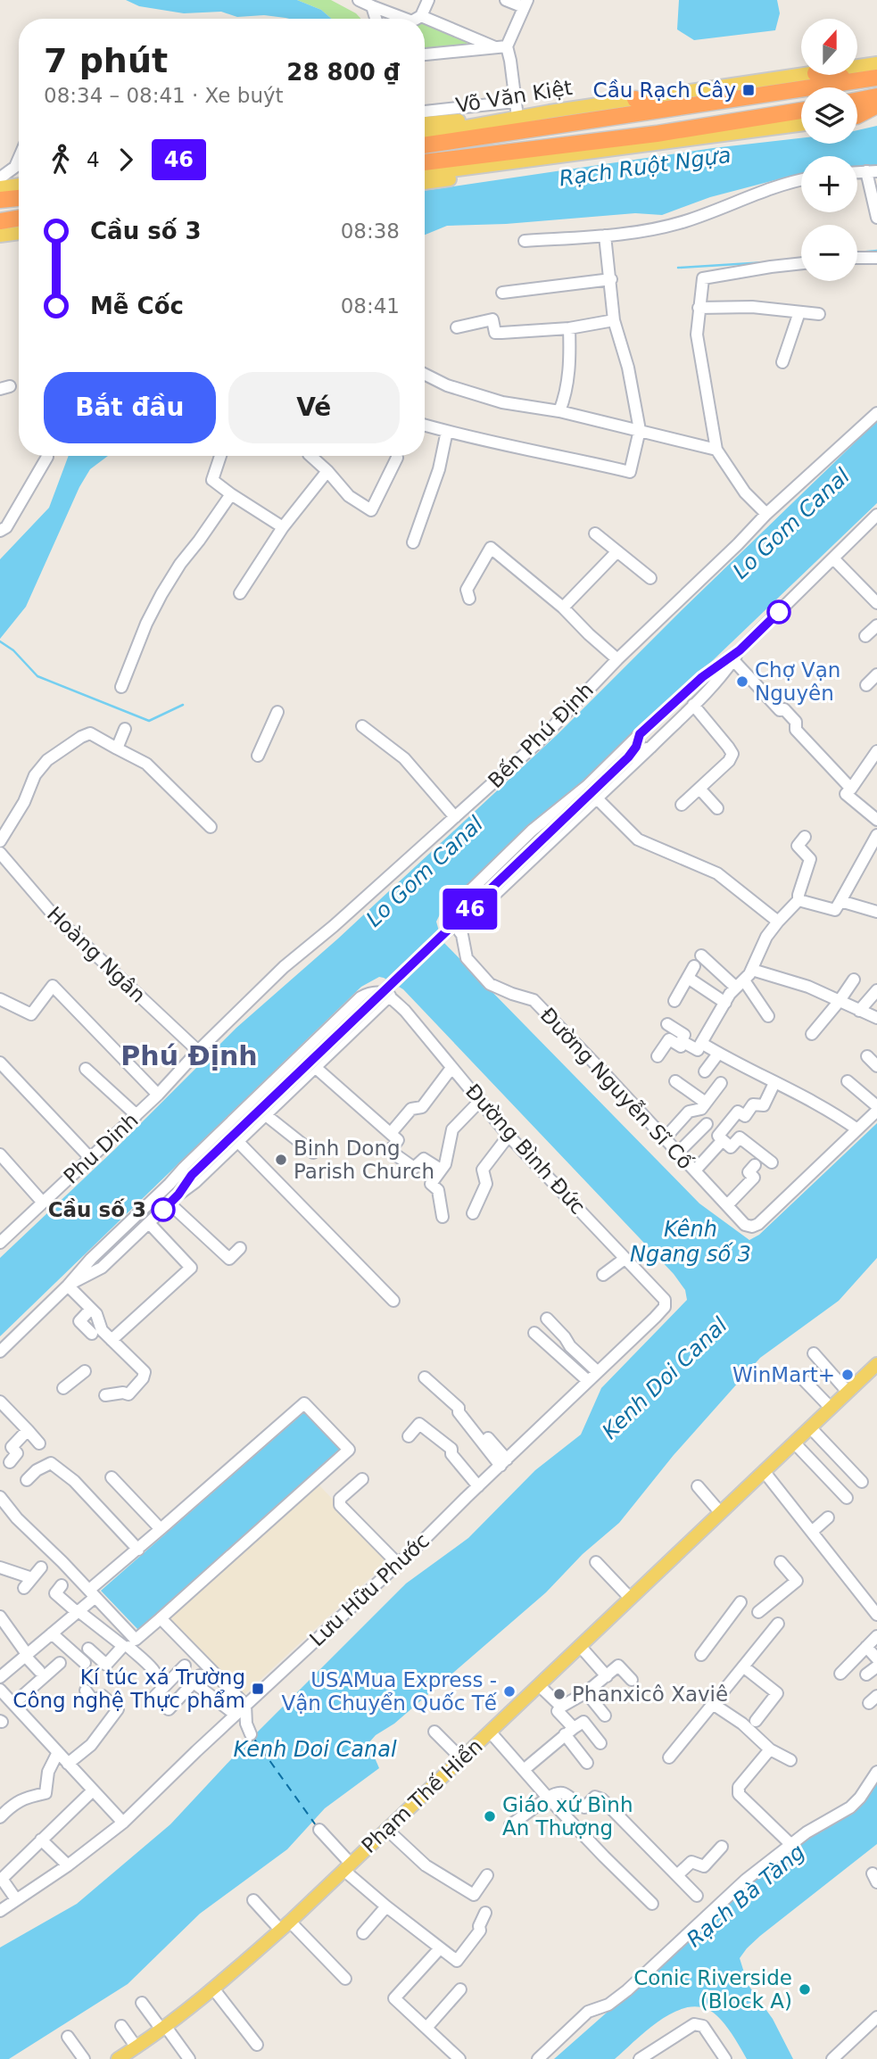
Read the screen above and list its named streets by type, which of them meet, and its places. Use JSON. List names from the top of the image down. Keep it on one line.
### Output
{"streets":{"highway":["Võ Văn Kiệt"],"main road":["Phạm Thế Hiển"],"street":["Bến Phú Định","Hoàng Ngân","Đường Nguyễn Sĩ Cố","Phu Dinh","Đường Bình Đức","Lưu Hữu Phước"]},"crossings":[["Bến Phú Định","Hoàng Ngân"],["Bến Phú Định","Phu Dinh"],["Hoàng Ngân","Phu Dinh"],["Đường Bình Đức","Lưu Hữu Phước"]],"districts":["Phú Định"],"water":["Rạch Ruột Ngựa","Lo Gom Canal","Kênh Ngang số 3","Kenh Doi Canal","Rạch Bà Tàng"],"places":{"transit":["Cầu Rạch Cây","Kí túc xá Trường Công nghệ Thực phẩm"],"other":["Chợ Vạn Nguyên","Binh Dong Parish Church","Cầu số 3","WinMart+","USAMua Express - Vận Chuyển Quốc Tế","Phanxicô Xaviê","Giáo xứ Bình An Thượng","Conic Riverside (Block A)"]},"lines":["bus line 46"],"north":"top","page":{"on_map":"46","map_buttons":["+","−"],"heading":["7 phút","08:34 – 08:41 · Xe buýt","28 800 ₫"],"legs":["4","46"],"list":[{"name":"Cầu số 3","value":"08:38"},{"name":"Mễ Cốc","value":"08:41"}],"buttons":["Bắt đầu","Vé"]}}
